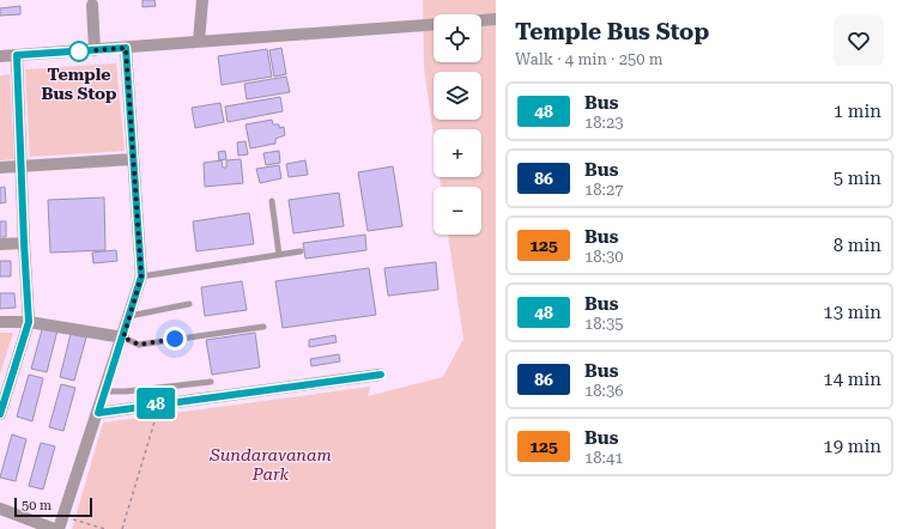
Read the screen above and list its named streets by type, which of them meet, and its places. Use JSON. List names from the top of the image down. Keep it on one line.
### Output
{"parks":["Sundaravanam Park"],"places":["Temple Bus Stop"],"lines":["bus line 48"],"scale_bar":"50 m","page":{"on_map":"48","heading":["Temple Bus Stop","Walk · 4 min · 250 m"],"map_buttons":["+","−"],"list":[{"mark":"48","name":"Bus","note":"18:23","value":"1 min"},{"mark":"86","name":"Bus","note":"18:27","value":"5 min"},{"mark":"125","name":"Bus","note":"18:30","value":"8 min"},{"mark":"48","name":"Bus","note":"18:35","value":"13 min"},{"mark":"86","name":"Bus","note":"18:36","value":"14 min"},{"mark":"125","name":"Bus","note":"18:41","value":"19 min"}],"scale":"50 m"}}
